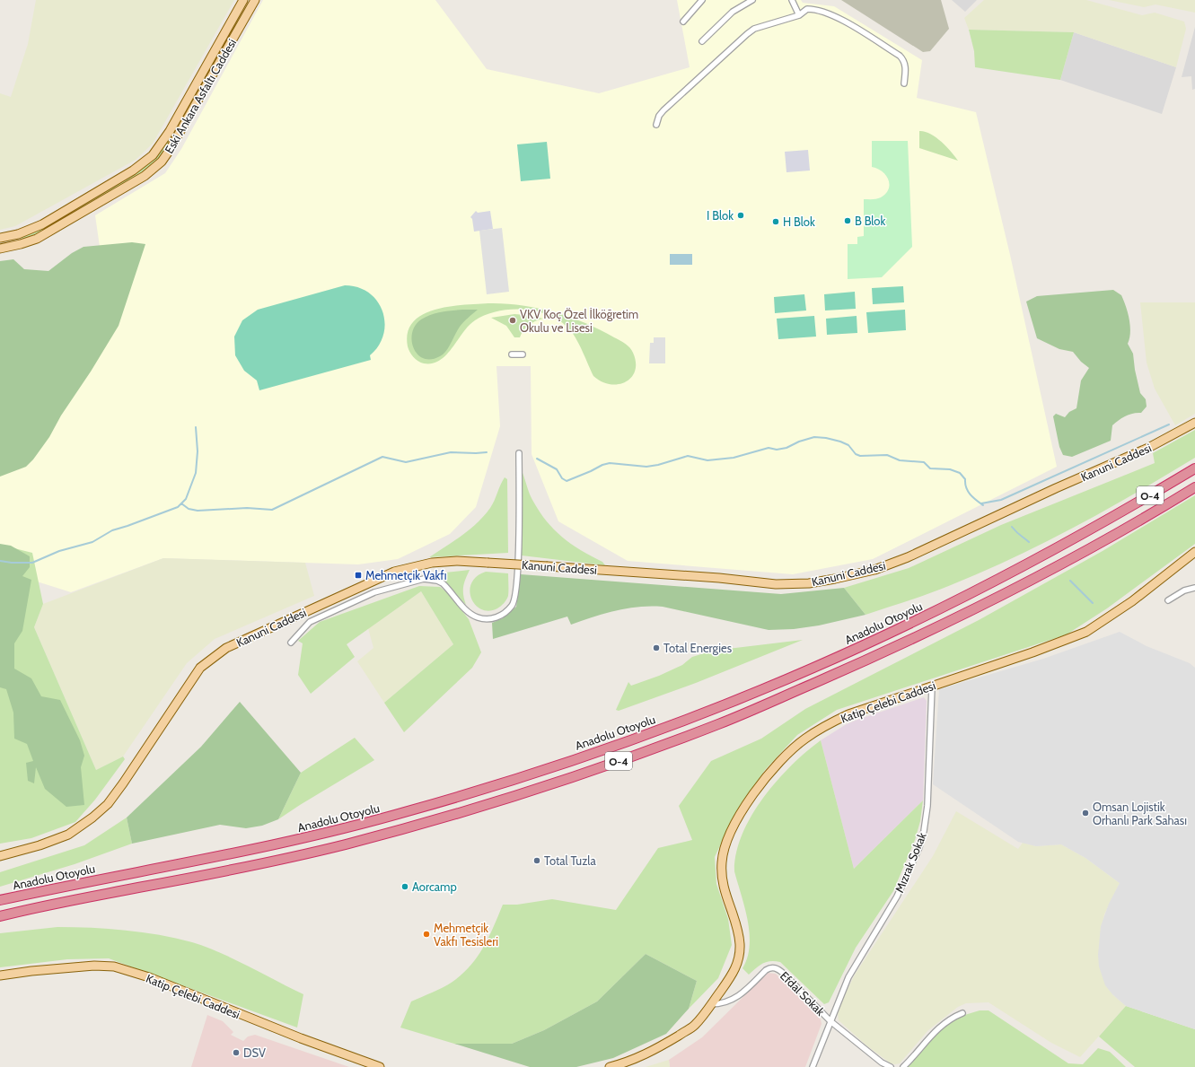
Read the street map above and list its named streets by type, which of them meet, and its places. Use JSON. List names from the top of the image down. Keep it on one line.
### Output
{"streets":{"highway":["O-4","Anadolu Otoyolu"],"main road":["Eski Ankara Asfaltı Caddesi","Kanuni Caddesi","Katip Çelebi Caddesi"],"street":["Mızrak Sokak","Efdal Sokak"]},"crossings":[["Katip Çelebi Caddesi","Mızrak Sokak"],["Katip Çelebi Caddesi","Efdal Sokak"],["Mızrak Sokak","Efdal Sokak"]],"places":{"other":["I Blok","B Blok","H Blok","VKV Koç Özel İlköğretim Okulu ve Lisesi","Total Energies","Omsan Lojistik Orhanlı Park Sahası","Total Tuzla","Aorcamp","Mehmetçik Vakfı Tesisleri","DSV"],"transit":["Mehmetçik Vakfı"]}}
